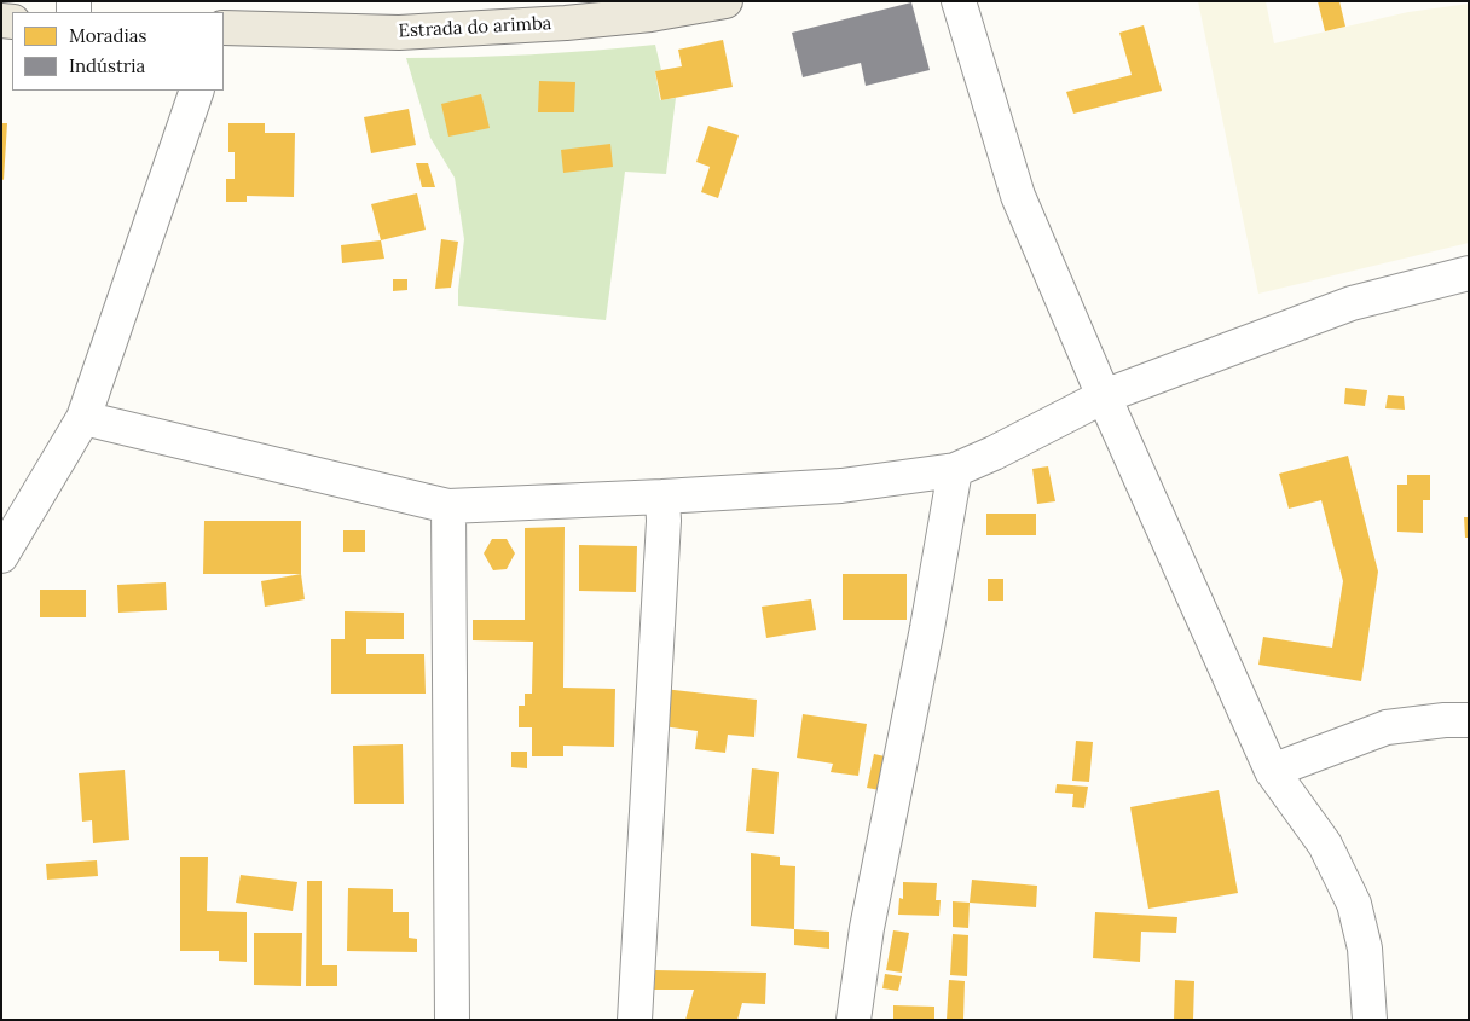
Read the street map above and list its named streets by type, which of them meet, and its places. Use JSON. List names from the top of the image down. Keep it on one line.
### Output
{"streets":{"main road":["Estrada do arimba"]},"legend":["Moradias","Indústria"]}
